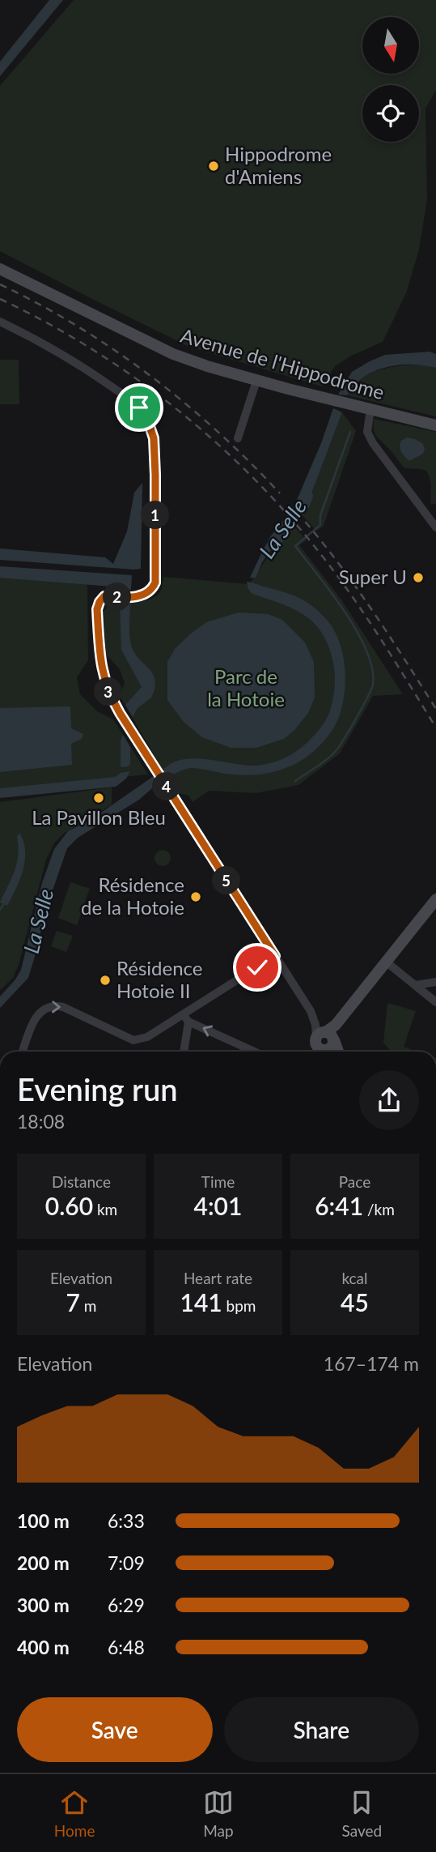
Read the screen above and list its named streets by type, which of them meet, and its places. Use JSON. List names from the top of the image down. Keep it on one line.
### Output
{"streets":{"main road":["Avenue de l'Hippodrome"]},"water":["La Selle"],"parks":["Parc de la Hotoie"],"places":["Hippodrome d'Amiens","Super U","La Pavillon Bleu","Résidence de la Hotoie","Résidence Hotoie II"],"north":"bottom","page":{"pins":["1","2","3","4","5"],"heading":["Evening run","18:08"],"stats":[["Distance","0.60 km"],["Time","4:01"],["Pace","6:41 /km"],["Elevation","7 m"],["Heart rate","141 bpm"],["kcal","45"]],"chart":["Elevation","167–174 m"],"list":[{"name":"100 m","note":"6:33"},{"name":"200 m","note":"7:09"},{"name":"300 m","note":"6:29"},{"name":"400 m","note":"6:48"}],"buttons":["Save","Share"],"tabs":["Home","Map","Saved"]}}
